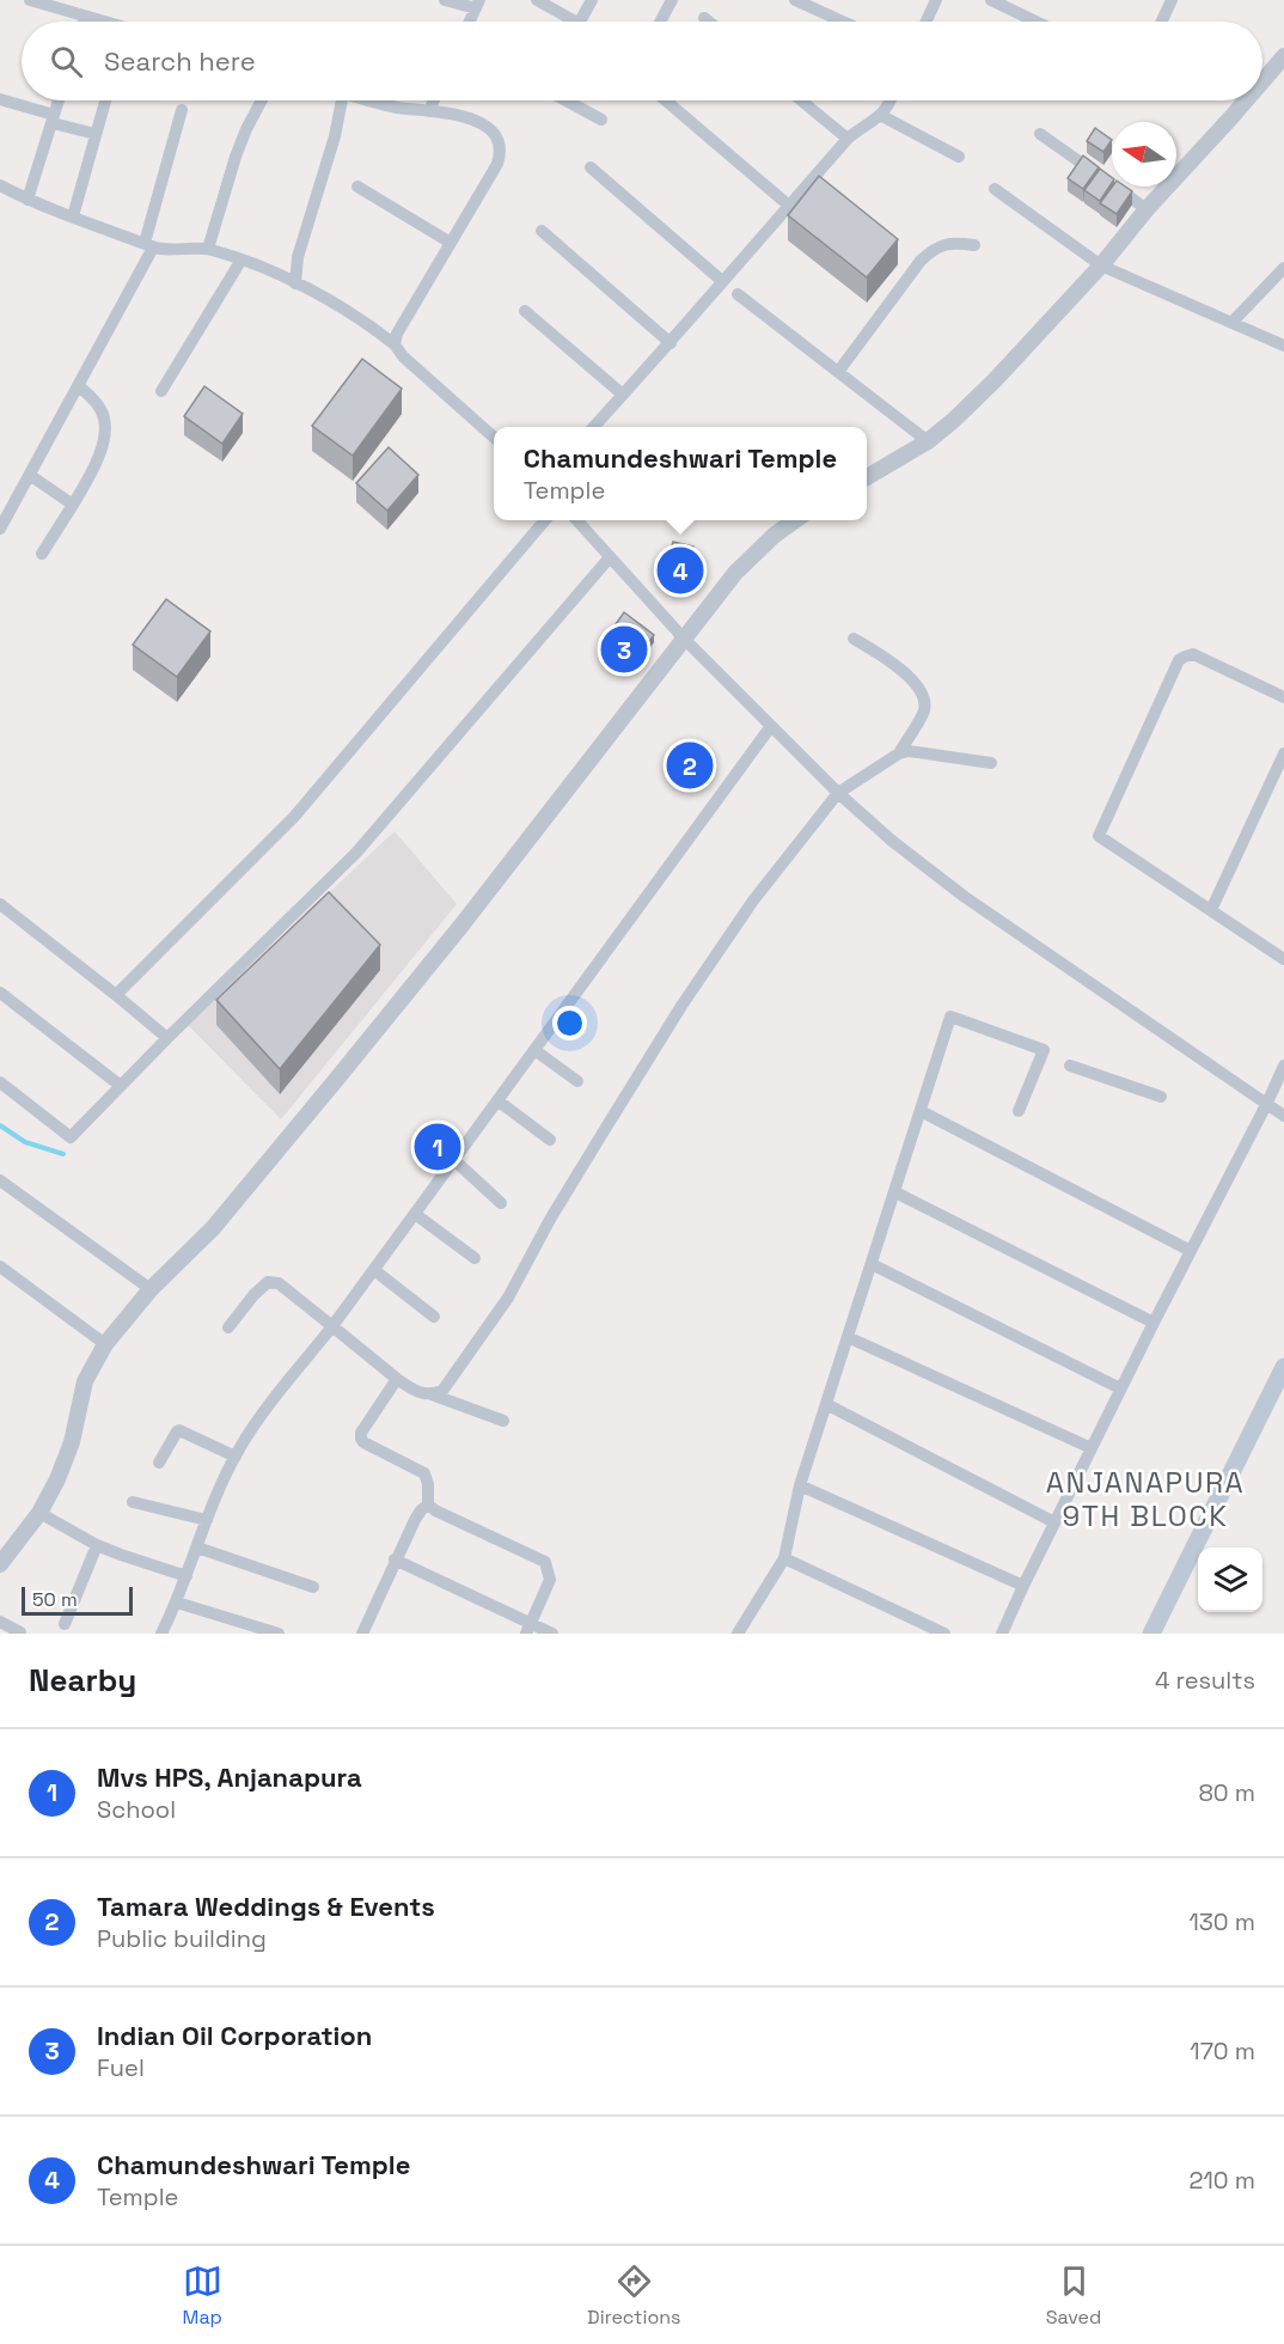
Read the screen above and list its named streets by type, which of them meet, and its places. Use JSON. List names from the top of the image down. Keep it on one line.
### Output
{"districts":["ANJANAPURA 9TH BLOCK"],"scale_bar":"50 m","north":"left","page":{"search":"Search here","popup":["Chamundeshwari Temple","Temple"],"pins":["4","3","2","1"],"scale":"50 m","heading":["Nearby","4 results"],"list":[{"mark":"1","name":"Mvs HPS, Anjanapura","note":"School","value":"80 m"},{"mark":"2","name":"Tamara Weddings & Events","note":"Public building","value":"130 m"},{"mark":"3","name":"Indian Oil Corporation","note":"Fuel","value":"170 m"},{"mark":"4","name":"Chamundeshwari Temple","note":"Temple","value":"210 m"}],"nav":["Map","Directions","Saved"]}}
